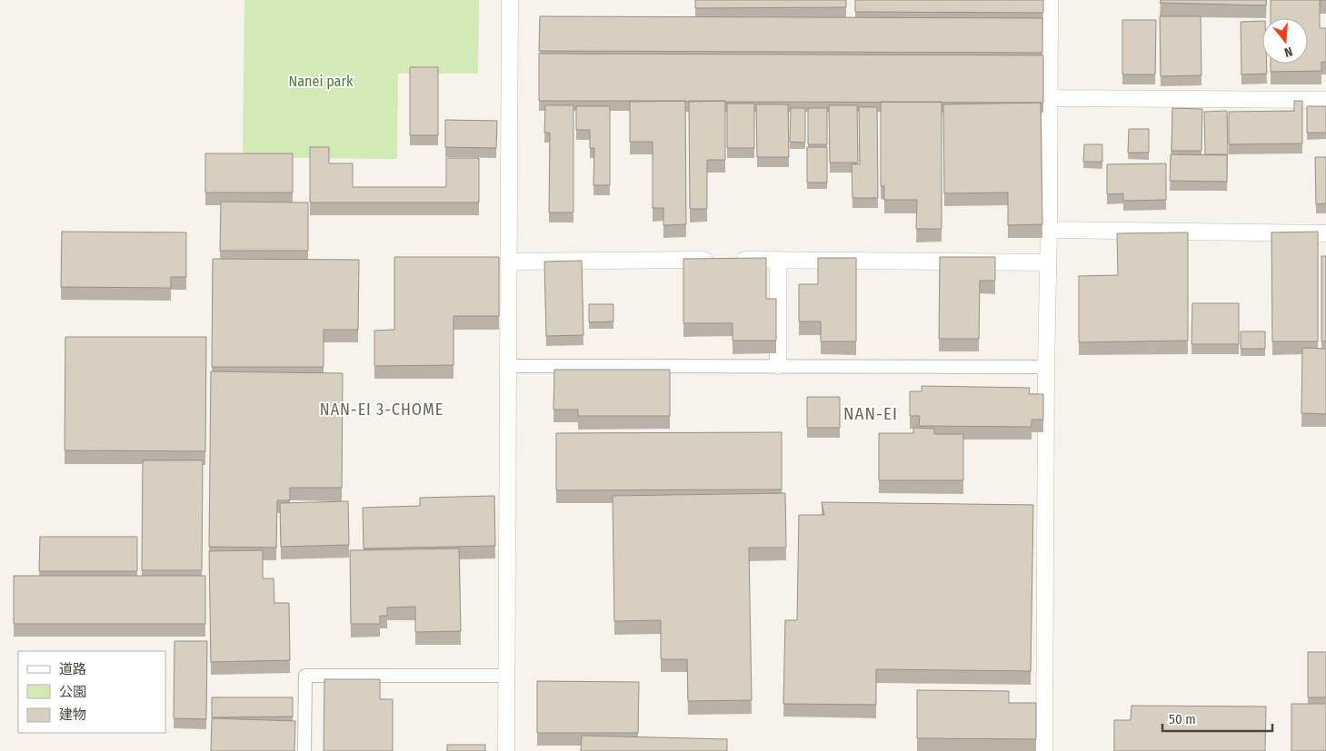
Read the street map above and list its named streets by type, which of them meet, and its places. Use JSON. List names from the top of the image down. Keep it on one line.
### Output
{"districts":["NAN-EI 3-CHOME","NAN-EI"],"parks":["Nanei park"],"legend":["道路","公園","建物"],"scale_bar":"50 m","north":"bottom"}
